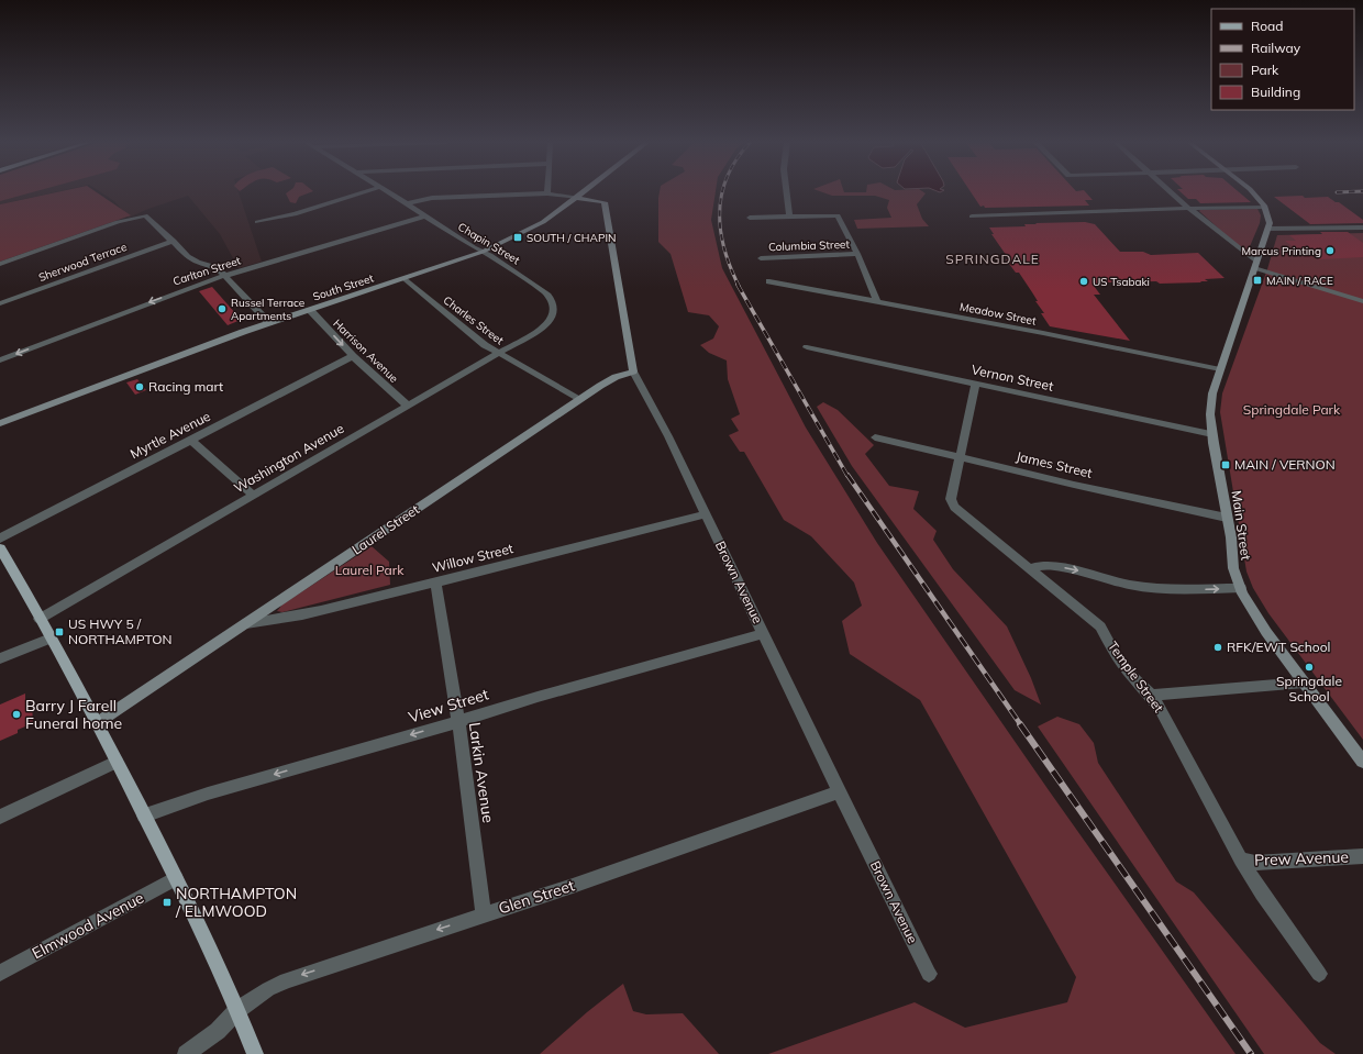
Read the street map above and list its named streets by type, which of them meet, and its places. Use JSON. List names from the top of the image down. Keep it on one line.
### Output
{"streets":{"main road":["South Street","Main Street","Laurel Street","Brown Avenue"],"street":["Chapin Street","Columbia Street","Sherwood Terrace","Carlton Street","Meadow Street","Charles Street","Harrison Avenue","Vernon Street","Myrtle Avenue","Washington Avenue","James Street","Willow Street","Temple Street","View Street","Larkin Avenue","Prew Avenue","Glen Street","Elmwood Avenue"]},"crossings":[["Chapin Street","Carlton Street"],["Chapin Street","South Street"],["Chapin Street","Washington Avenue"],["South Street","Charles Street"],["South Street","Harrison Avenue"],["South Street","Brown Avenue"],["Meadow Street","Main Street"],["Charles Street","Washington Avenue"],["Charles Street","Laurel Street"],["Harrison Avenue","Myrtle Avenue"],["Harrison Avenue","Washington Avenue"],["Vernon Street","Main Street"],["Vernon Street","Temple Street"],["James Street","Main Street"],["James Street","Temple Street"],["Laurel Street","Willow Street"],["Laurel Street","Brown Avenue"],["Willow Street","Brown Avenue"],["Willow Street","Larkin Avenue"],["Brown Avenue","View Street"],["Brown Avenue","Glen Street"],["Temple Street","Prew Avenue"],["View Street","Larkin Avenue"],["Larkin Avenue","Glen Street"]],"one_way":["Carlton Street","Harrison Avenue","View Street","Glen Street"],"districts":["SPRINGDALE"],"parks":["Springdale Park","Laurel Park"],"places":{"transit":["SOUTH / CHAPIN","MAIN / RACE","MAIN / VERNON","US HWY 5 / NORTHAMPTON","NORTHAMPTON / ELMWOOD"],"other":["Marcus Printing","US Tsabaki","Russel Terrace Apartments","Racing mart","RFK/EWT School","Springdale School","Barry J Farell Funeral home"]},"legend":["Road","Railway","Park","Building"]}
